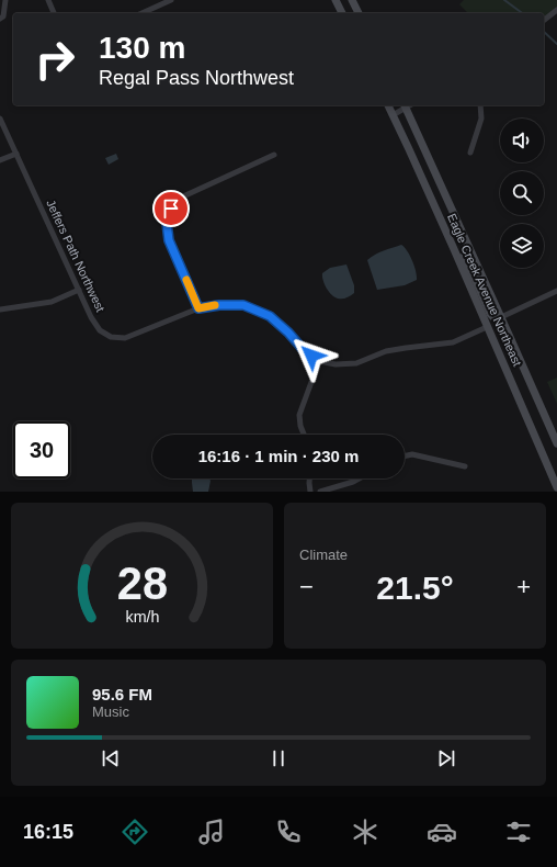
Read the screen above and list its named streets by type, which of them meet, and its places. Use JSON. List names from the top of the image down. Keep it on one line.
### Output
{"streets":{"main road":["Eagle Creek Avenue Northeast"],"street":["Jeffers Path Northwest"]},"crossings":[["Jeffers Path Northwest","Eagle Creek Avenue Northeast"]],"page":{"turn":["130 m","Regal Pass Northwest"],"limit":"30","trip":"16:16 · 1 min · 230 m","tile":"Climate","heat":["−","21.5°","+"],"song":["95.6 FM","Music"],"tabs":"16:15","gauge":["28","km/h"]}}
